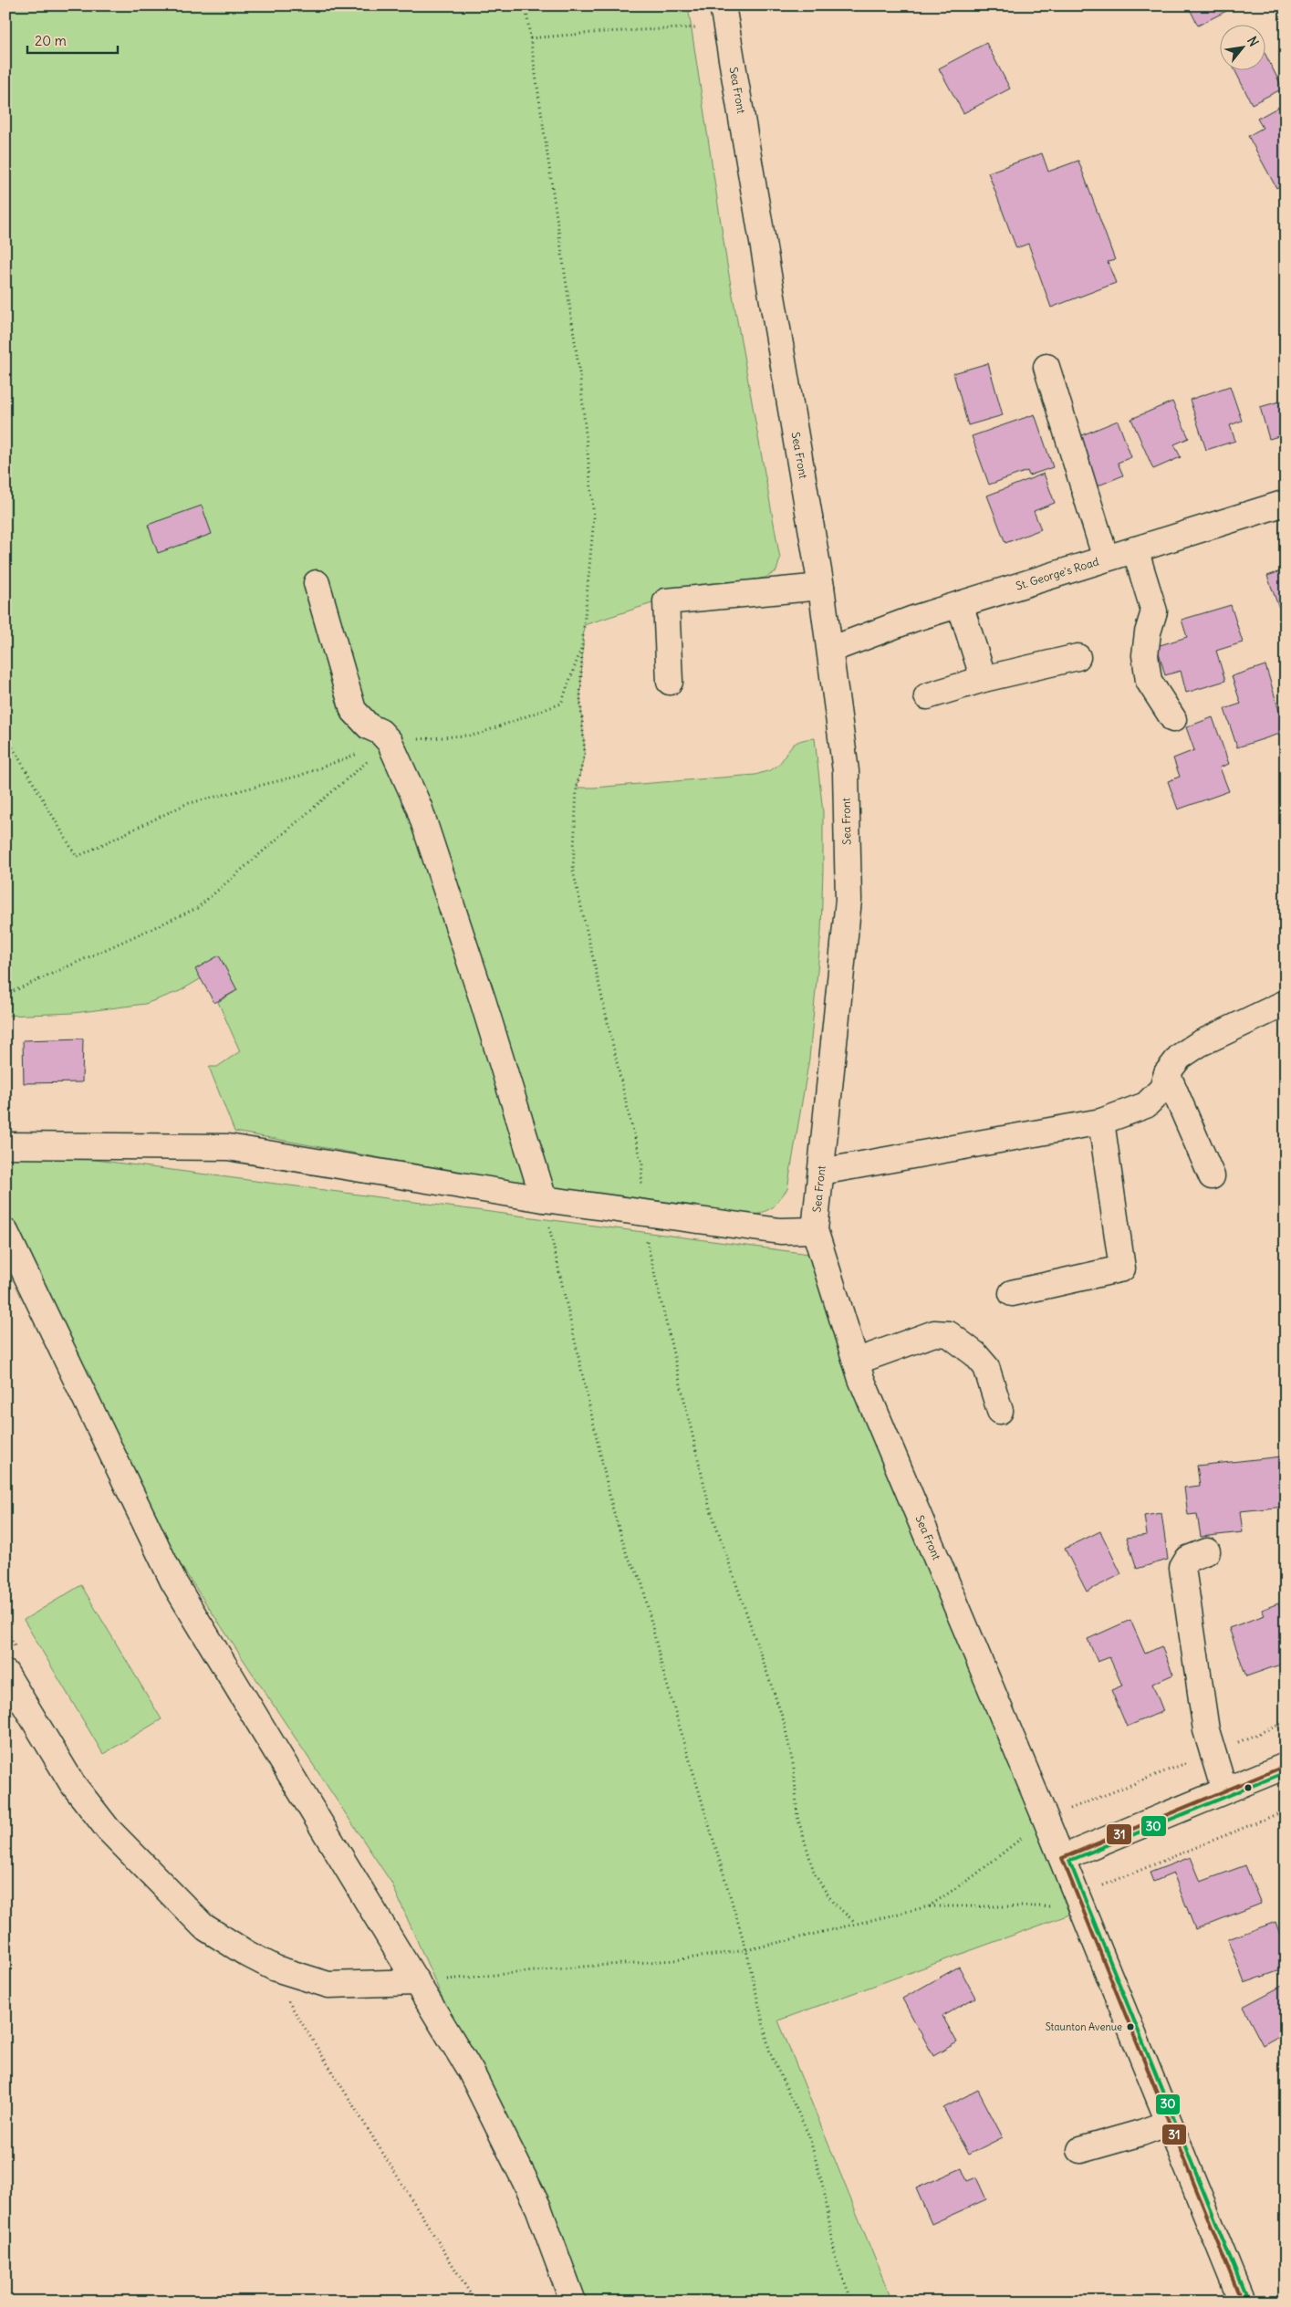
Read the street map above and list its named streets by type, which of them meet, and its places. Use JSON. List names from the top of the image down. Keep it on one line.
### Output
{"streets":{"street":["Sea Front","St. George's Road"]},"crossings":[["Sea Front","St. George's Road"]],"places":["Staunton Avenue"],"lines":["transit line 31","transit line 30"],"scale_bar":"20 m","north":"top right"}
